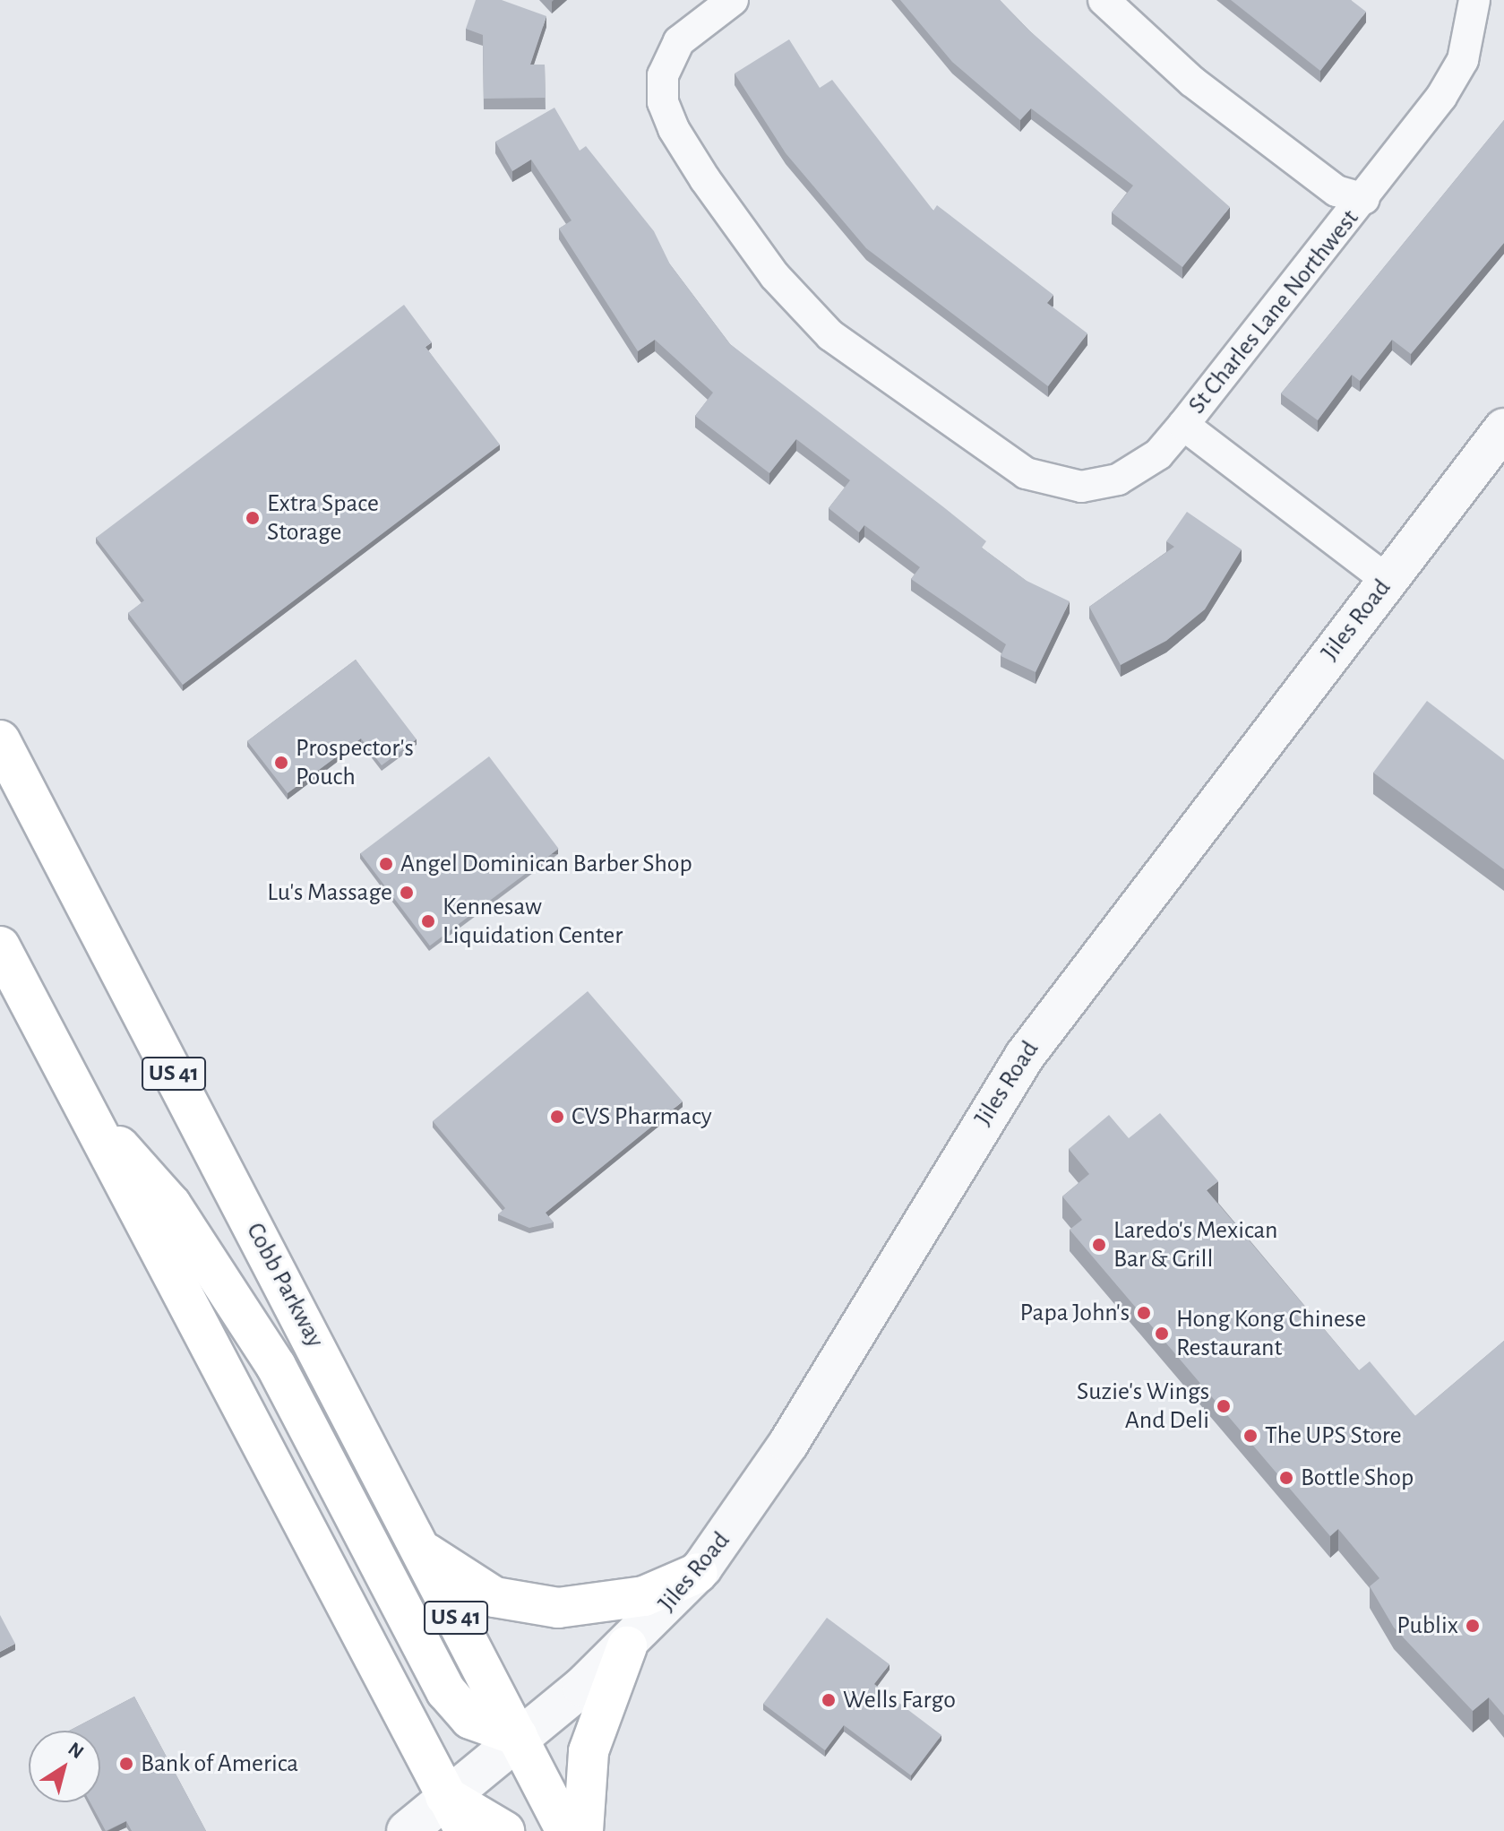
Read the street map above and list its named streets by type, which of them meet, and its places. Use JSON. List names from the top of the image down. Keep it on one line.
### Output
{"streets":{"main road":["US 41","Cobb Parkway"],"street":["St Charles Lane Northwest","Jiles Road"]},"crossings":[["St Charles Lane Northwest","Jiles Road"],["Jiles Road","Cobb Parkway"]],"places":["Extra Space Storage","Prospector's Pouch","Angel Dominican Barber Shop","Lu's Massage","Kennesaw Liquidation Center","CVS Pharmacy","Laredo's Mexican Bar & Grill","Papa John's","Hong Kong Chinese Restaurant","Suzie's Wings And Deli","The UPS Store","Bottle Shop","Publix","Wells Fargo","Bank of America"],"north":"top right"}
